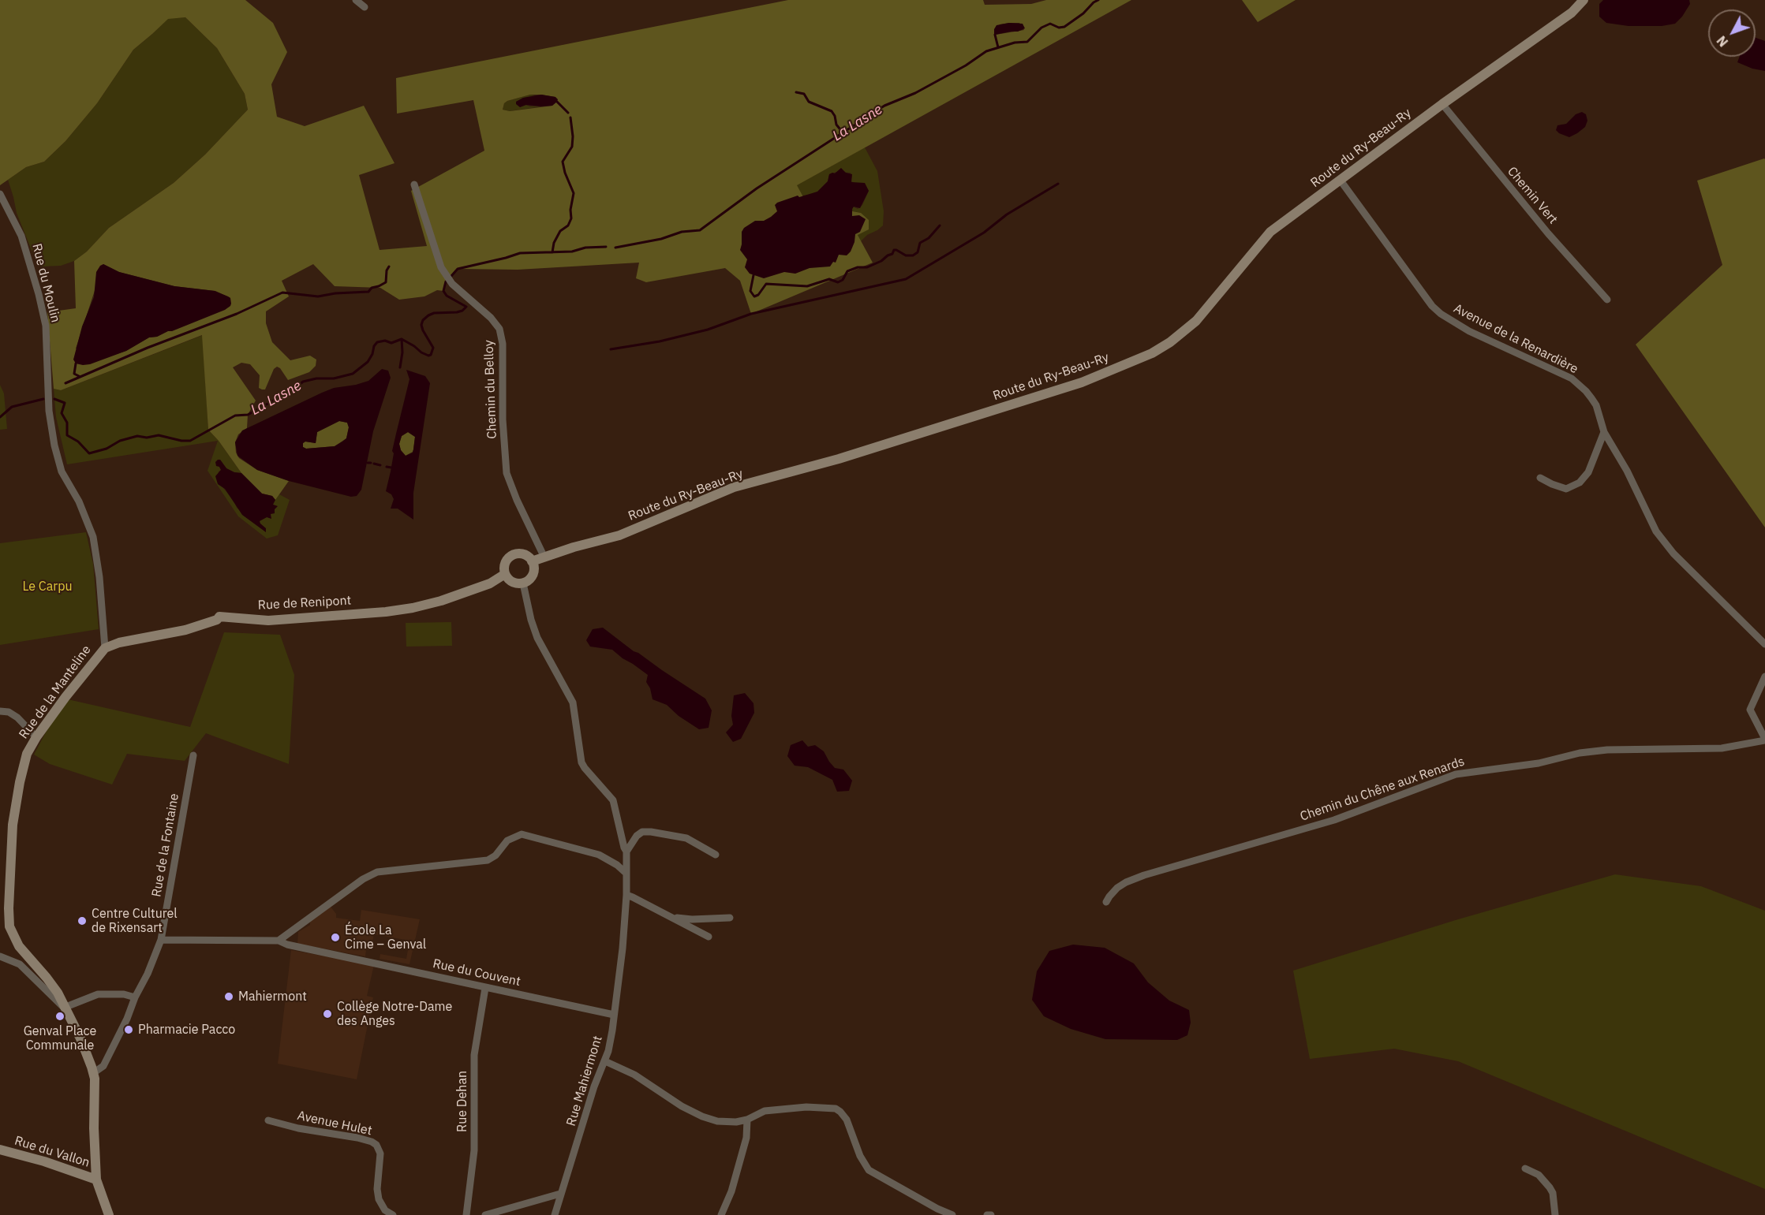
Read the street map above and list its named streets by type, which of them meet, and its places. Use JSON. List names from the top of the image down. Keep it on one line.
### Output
{"streets":{"street":["Route du Ry-Beau-Ry","Chemin Vert","Rue du Moulin","Avenue de la Renardière","Chemin du Belloy","Rue de Renipont","Rue de la Manteline","Chemin du Chêne aux Renards","Rue de la Fontaine","Rue du Couvent","Rue Mahiermont","Rue Dehan","Avenue Hulet","Rue du Vallon"]},"crossings":[["Route du Ry-Beau-Ry","Chemin Vert"],["Route du Ry-Beau-Ry","Avenue de la Renardière"],["Route du Ry-Beau-Ry","Chemin du Belloy"],["Route du Ry-Beau-Ry","Rue de Renipont"],["Route du Ry-Beau-Ry","Rue Mahiermont"],["Rue du Moulin","Rue de la Manteline"],["Rue de Renipont","Rue de la Manteline"],["Rue de Renipont","Rue Mahiermont"],["Rue de la Manteline","Rue de la Fontaine"],["Rue de la Manteline","Rue du Vallon"],["Rue de la Fontaine","Rue du Couvent"],["Rue du Couvent","Rue Mahiermont"],["Rue du Couvent","Rue Dehan"]],"water":["La Lasne"],"parks":["Le Carpu"],"places":["Centre Culturel de Rixensart","École La Cime – Genval","Mahiermont","Collège Notre-Dame des Anges","Genval Place Communale","Pharmacie Pacco"],"north":"bottom left"}
